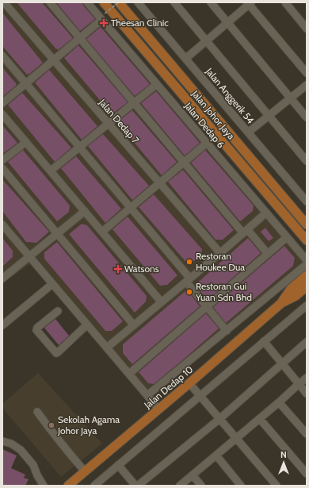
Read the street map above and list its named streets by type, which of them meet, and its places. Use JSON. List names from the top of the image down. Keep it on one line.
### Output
{"streets":{"main road":["Jalan Johor Jaya","Jalan Dedap 10"],"street":["Jalan Anggerik 54","Jalan Dedap 7","Jalan Dedap 6"]},"places":{"health":["Theesan Clinic","Watsons"],"other":["Restoran Houkee Dua","Restoran Gui Yuan Sdn Bhd","Sekolah Agama Johor Jaya"]},"north":"top"}
